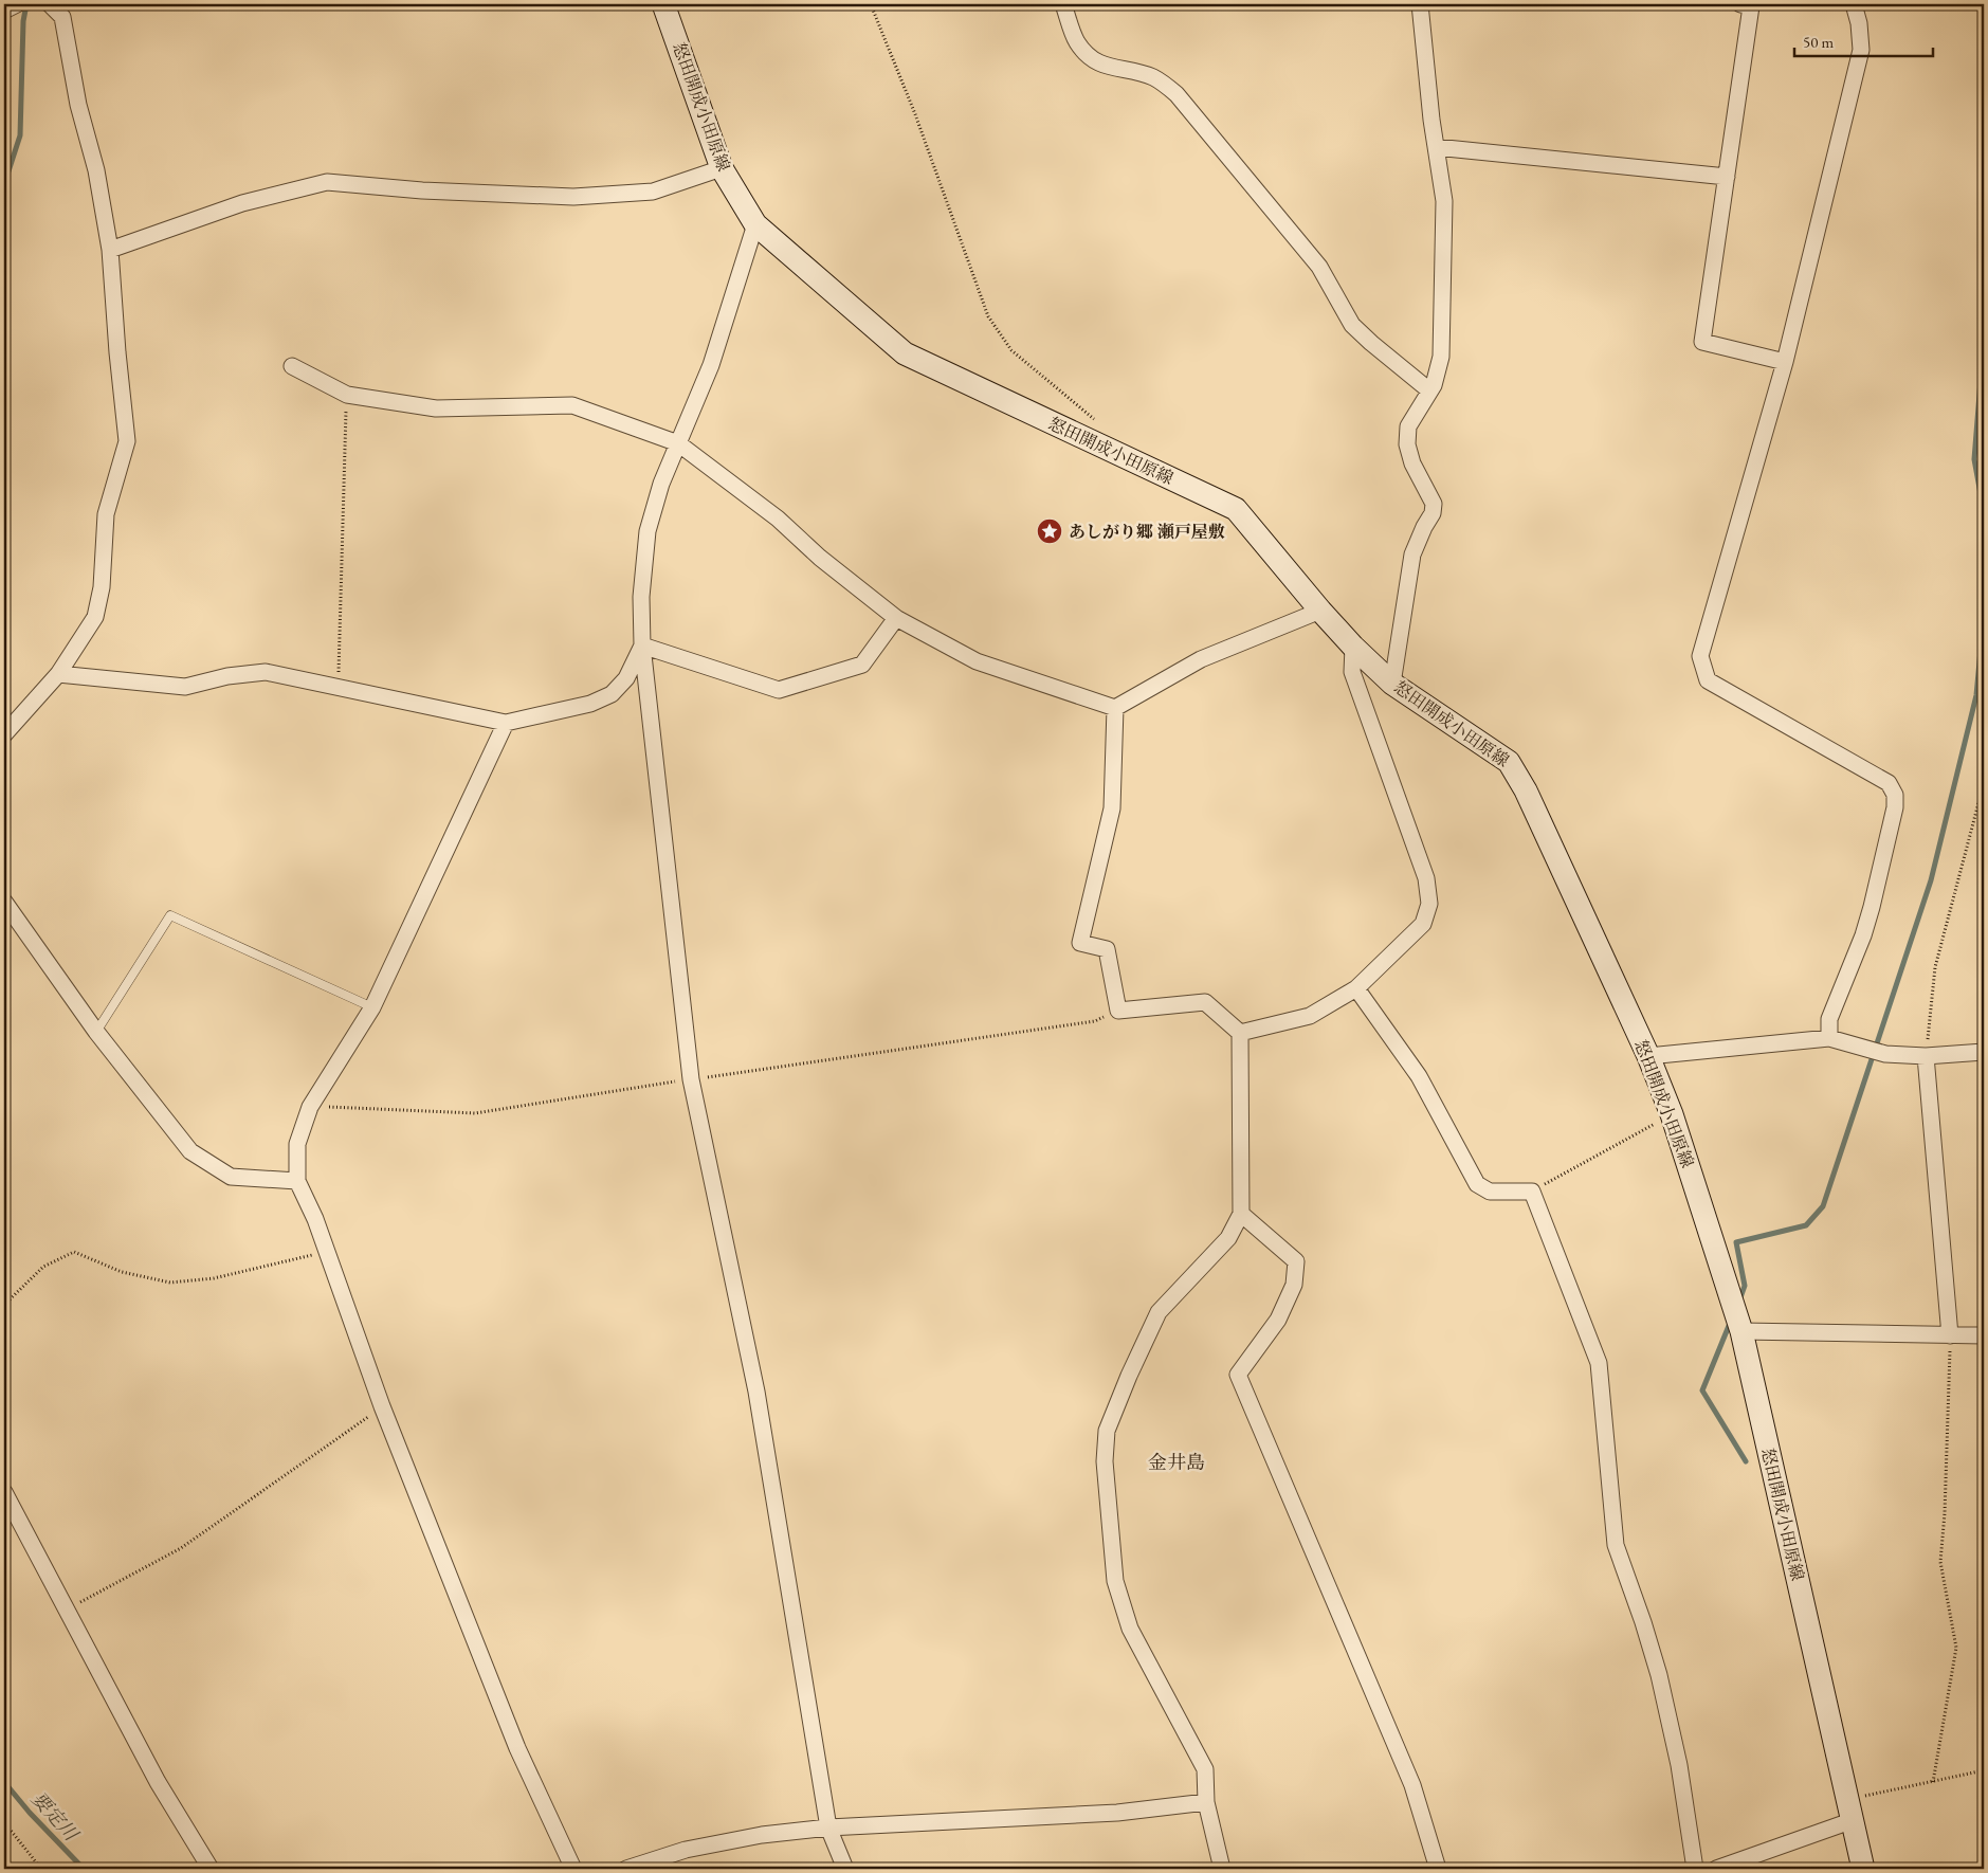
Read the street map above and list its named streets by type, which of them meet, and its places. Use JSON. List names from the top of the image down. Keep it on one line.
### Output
{"streets":{"main road":["怒田開成小田原線"]},"districts":["金井島"],"water":["要定川"],"places":{"place":["あしがり郷 瀬戸屋敷"]},"scale_bar":"50 m"}
